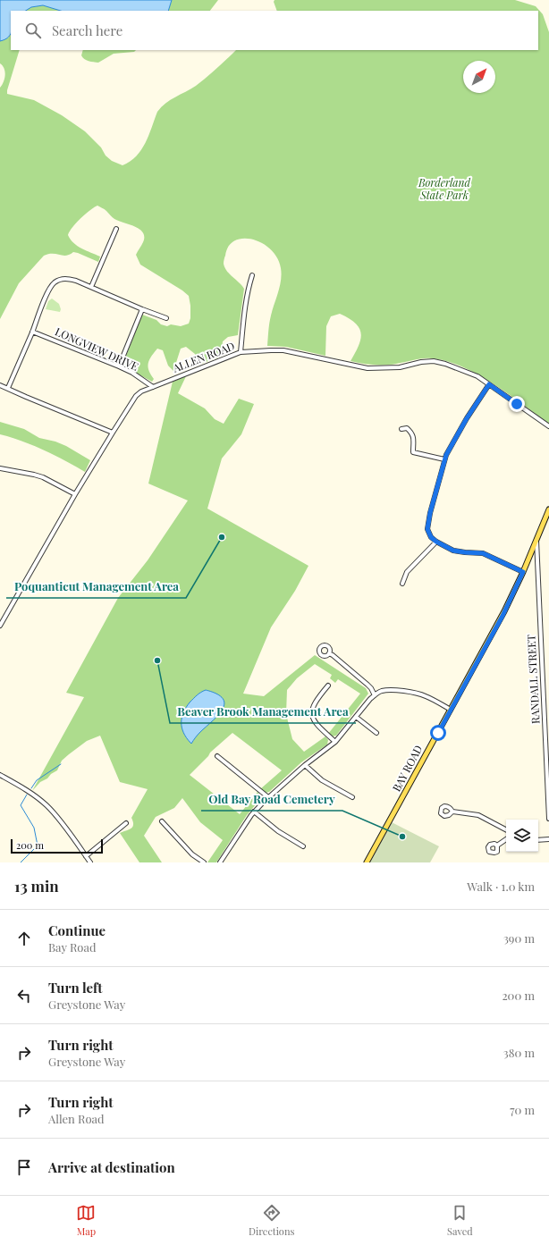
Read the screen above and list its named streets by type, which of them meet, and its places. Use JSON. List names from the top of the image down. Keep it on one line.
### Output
{"streets":{"main road":["BAY ROAD"],"street":["LONGVIEW DRIVE","ALLEN ROAD","RANDALL STREET"]},"crossings":[["LONGVIEW DRIVE","ALLEN ROAD"],["RANDALL STREET","BAY ROAD"]],"parks":["Borderland State Park"],"places":["Poquanticut Management Area","Beaver Brook Management Area","Old Bay Road Cemetery"],"scale_bar":"200 m","north":"top right","page":{"search":"Search here","scale":"200 m","heading":["13 min","Walk · 1.0 km"],"list":[["Continue","Bay Road","390 m"],["Turn left","Greystone Way","200 m"],["Turn right","Greystone Way","380 m"],["Turn right","Allen Road","70 m"],"Arrive at destination"],"nav":["Map","Directions","Saved"]}}
